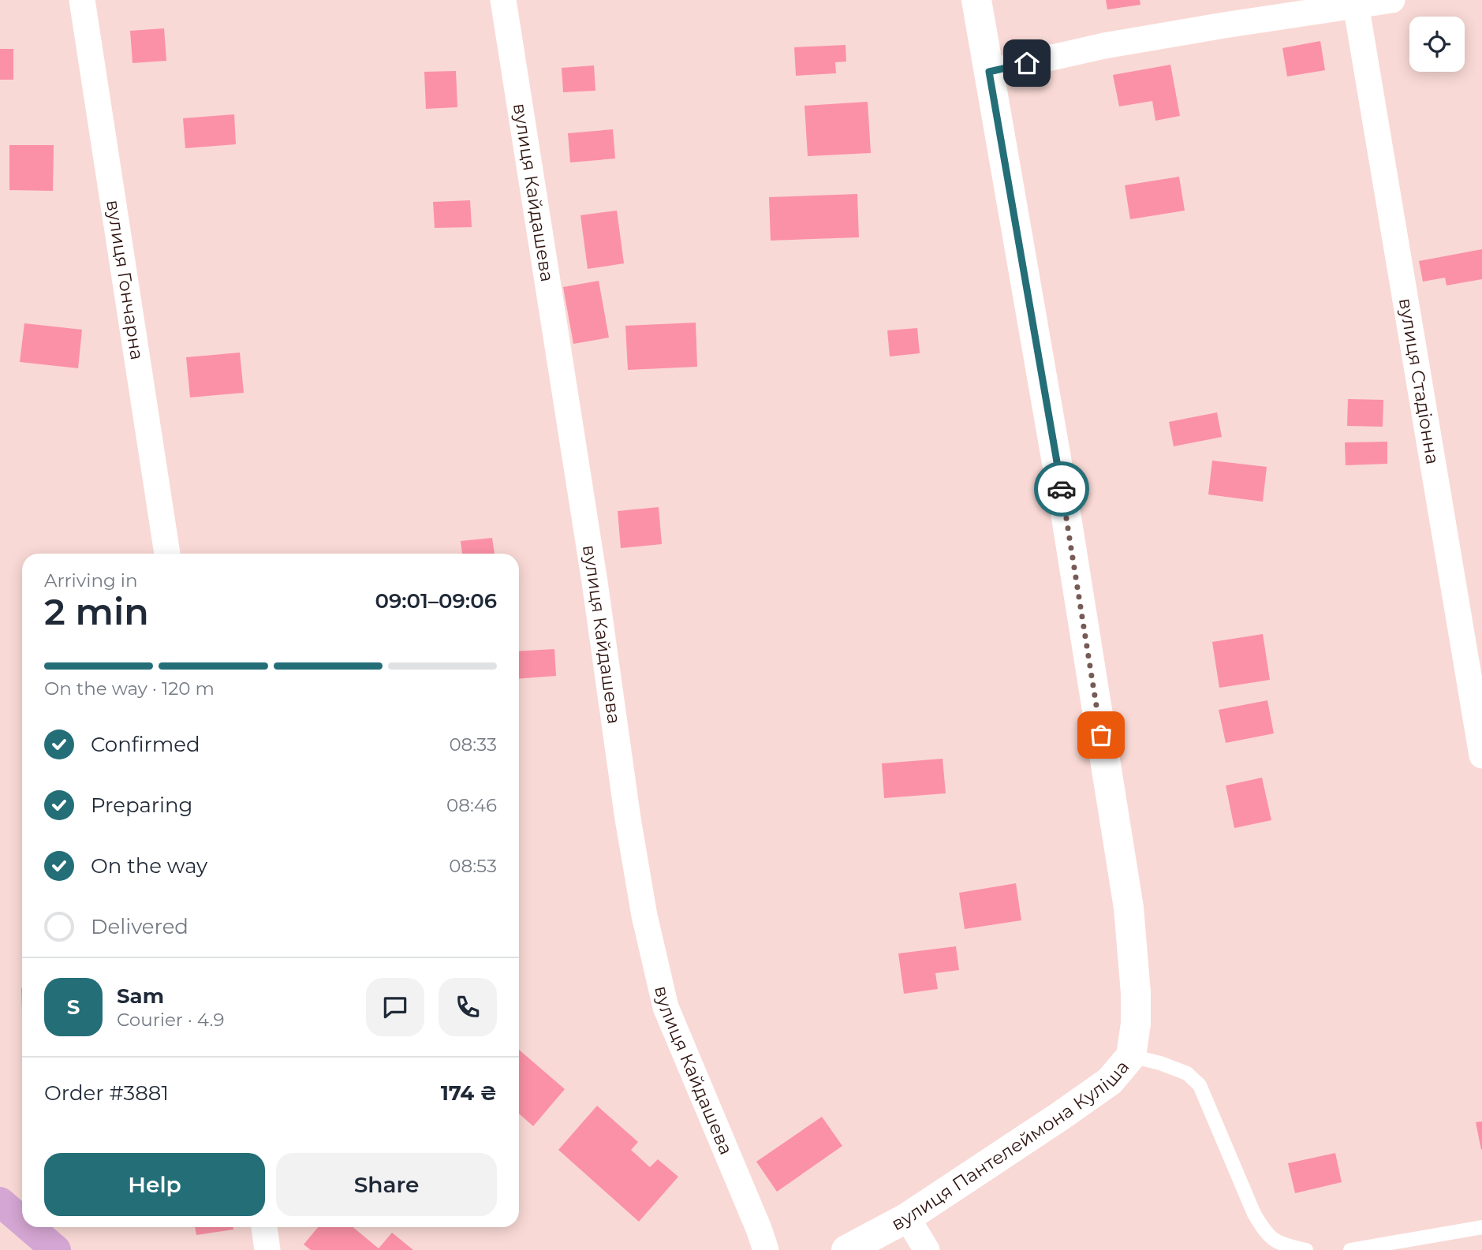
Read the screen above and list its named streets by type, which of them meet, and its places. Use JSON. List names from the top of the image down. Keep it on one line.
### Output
{"streets":{"street":["вулиця Кайдашева","вулиця Гончарна","вулиця Стадіонна","вулиця Пантелеймона Куліша"]},"page":{"heading":["2 min","Arriving in","09:01–09:06"],"panel":["Sam","Courier · 4.9","Order #3881","174 ₴"],"bar":"On the way · 120 m","list":[["Confirmed","08:33"],["Preparing","08:46"],["On the way","08:53"],"Delivered"],"round":"S","buttons":["Help","Share"]}}
